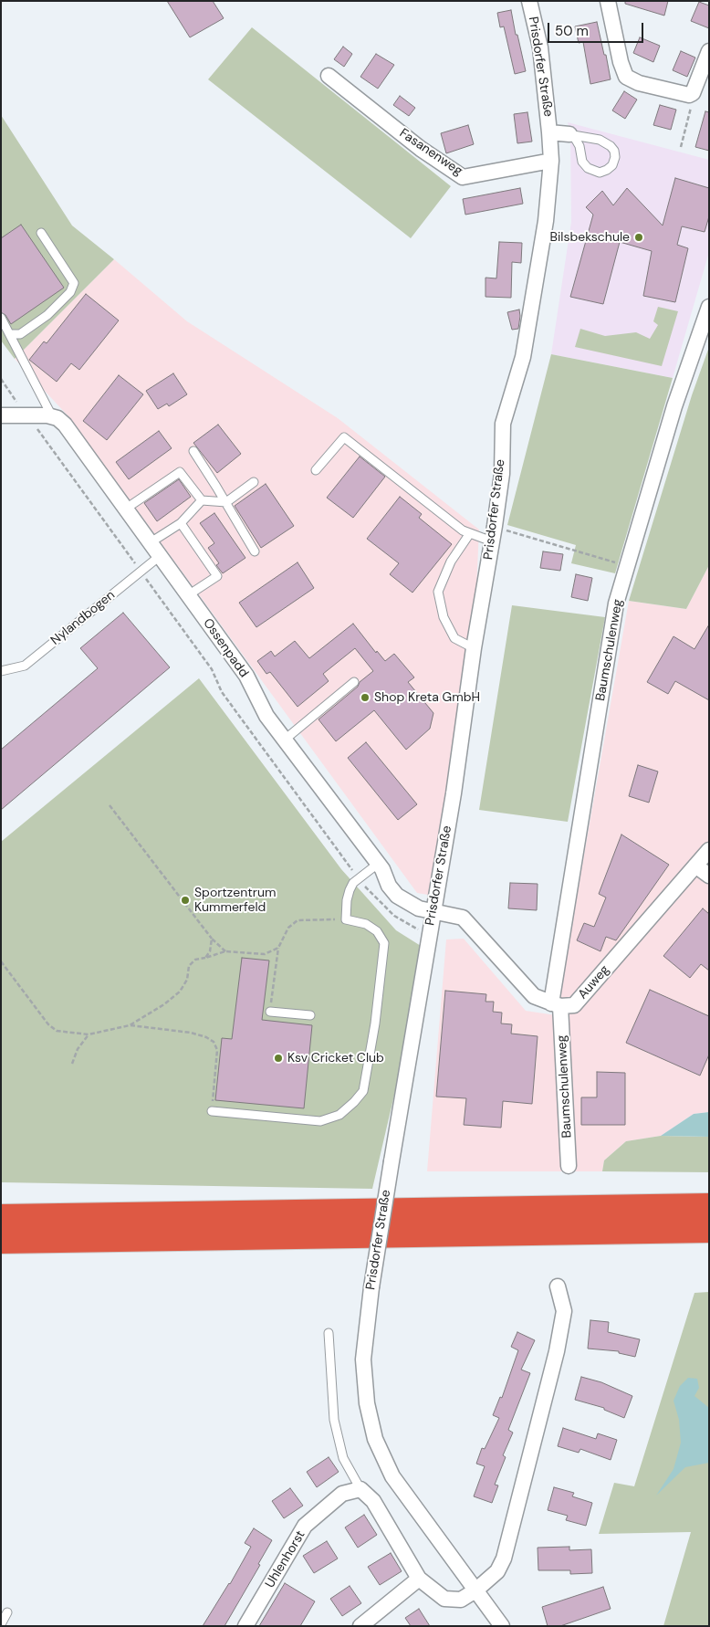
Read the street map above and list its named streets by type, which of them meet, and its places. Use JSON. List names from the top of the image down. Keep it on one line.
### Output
{"streets":{"street":["Prisdorfer Straße","Fasanenweg","Ossenpadd","Baumschulenweg","Auweg","Uhlenhorst"],"lane":["Nylandbogen"]},"crossings":[["Prisdorfer Straße","Fasanenweg"],["Prisdorfer Straße","Ossenpadd"],["Nylandbogen","Ossenpadd"],["Baumschulenweg","Auweg"]],"places":["Bilsbekschule","Shop Kreta GmbH","Sportzentrum Kummerfeld","Ksv Cricket Club"],"scale_bar":"50 m"}
